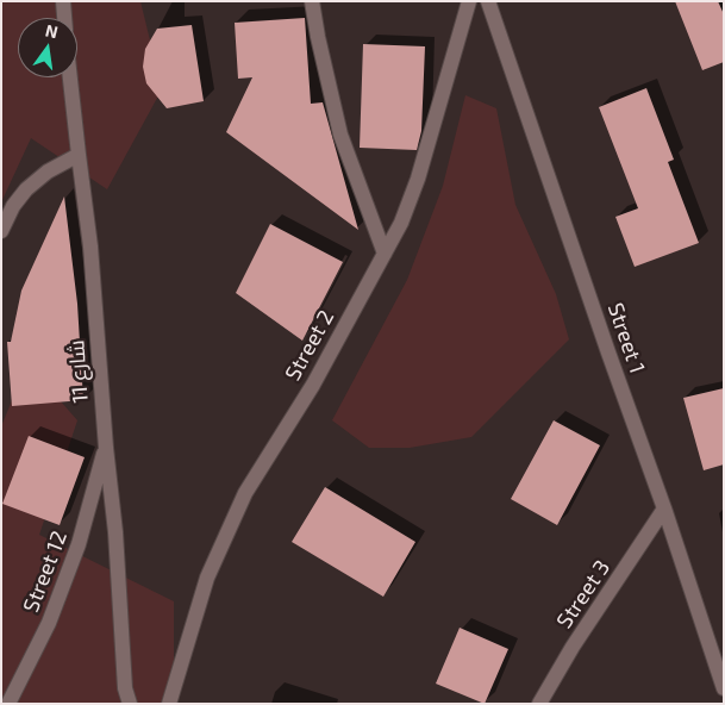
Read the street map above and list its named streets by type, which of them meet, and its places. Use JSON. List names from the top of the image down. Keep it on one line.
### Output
{"streets":{"street":["Street 1","Street 2","شارع 11","Street 12","Street 3"]},"crossings":[["Street 1","Street 3"],["شارع 11","Street 12"]],"north":"top"}
